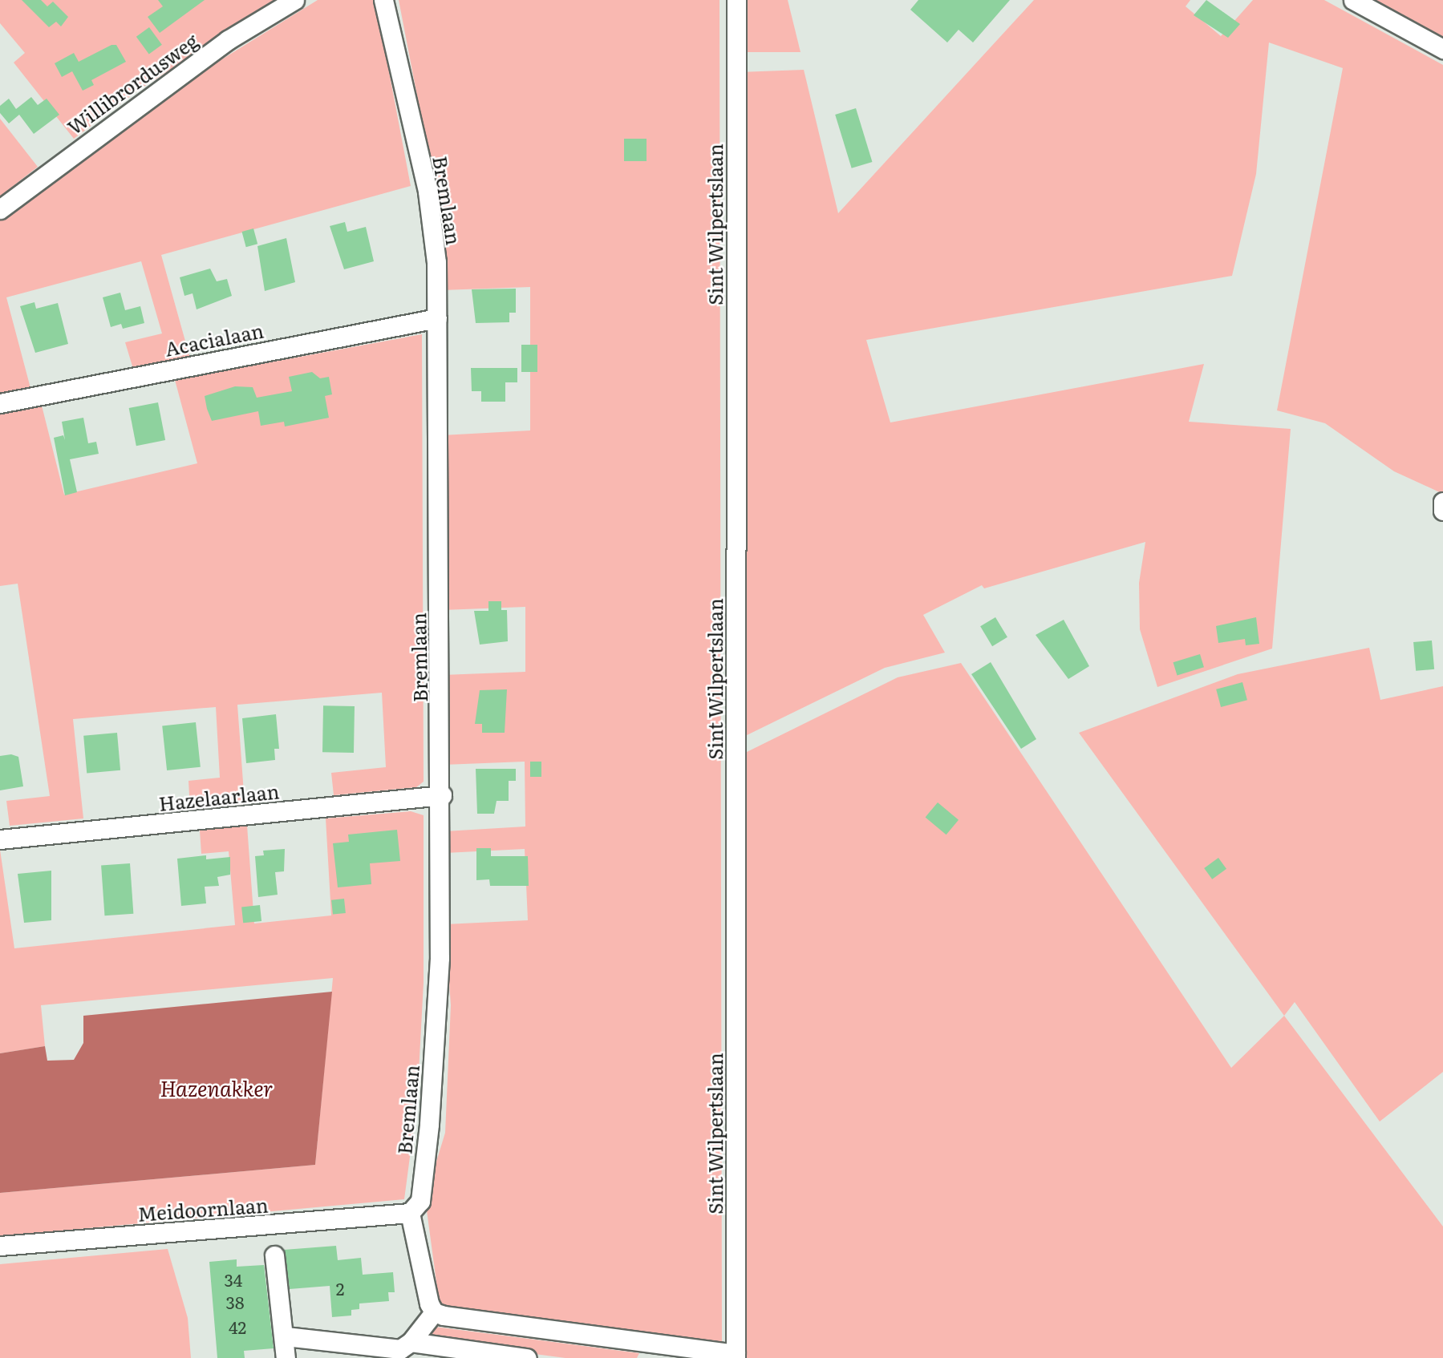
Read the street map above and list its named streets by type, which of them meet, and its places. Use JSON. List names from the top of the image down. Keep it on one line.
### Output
{"streets":{"street":["Willibrordusweg","Bremlaan","Sint Wilpertslaan","Acacialaan","Hazelaarlaan","Meidoornlaan"]},"crossings":[["Bremlaan","Acacialaan"],["Bremlaan","Hazelaarlaan"],["Bremlaan","Meidoornlaan"]],"water":["Hazenakker"],"house_numbers":["34","2","38","42"]}
